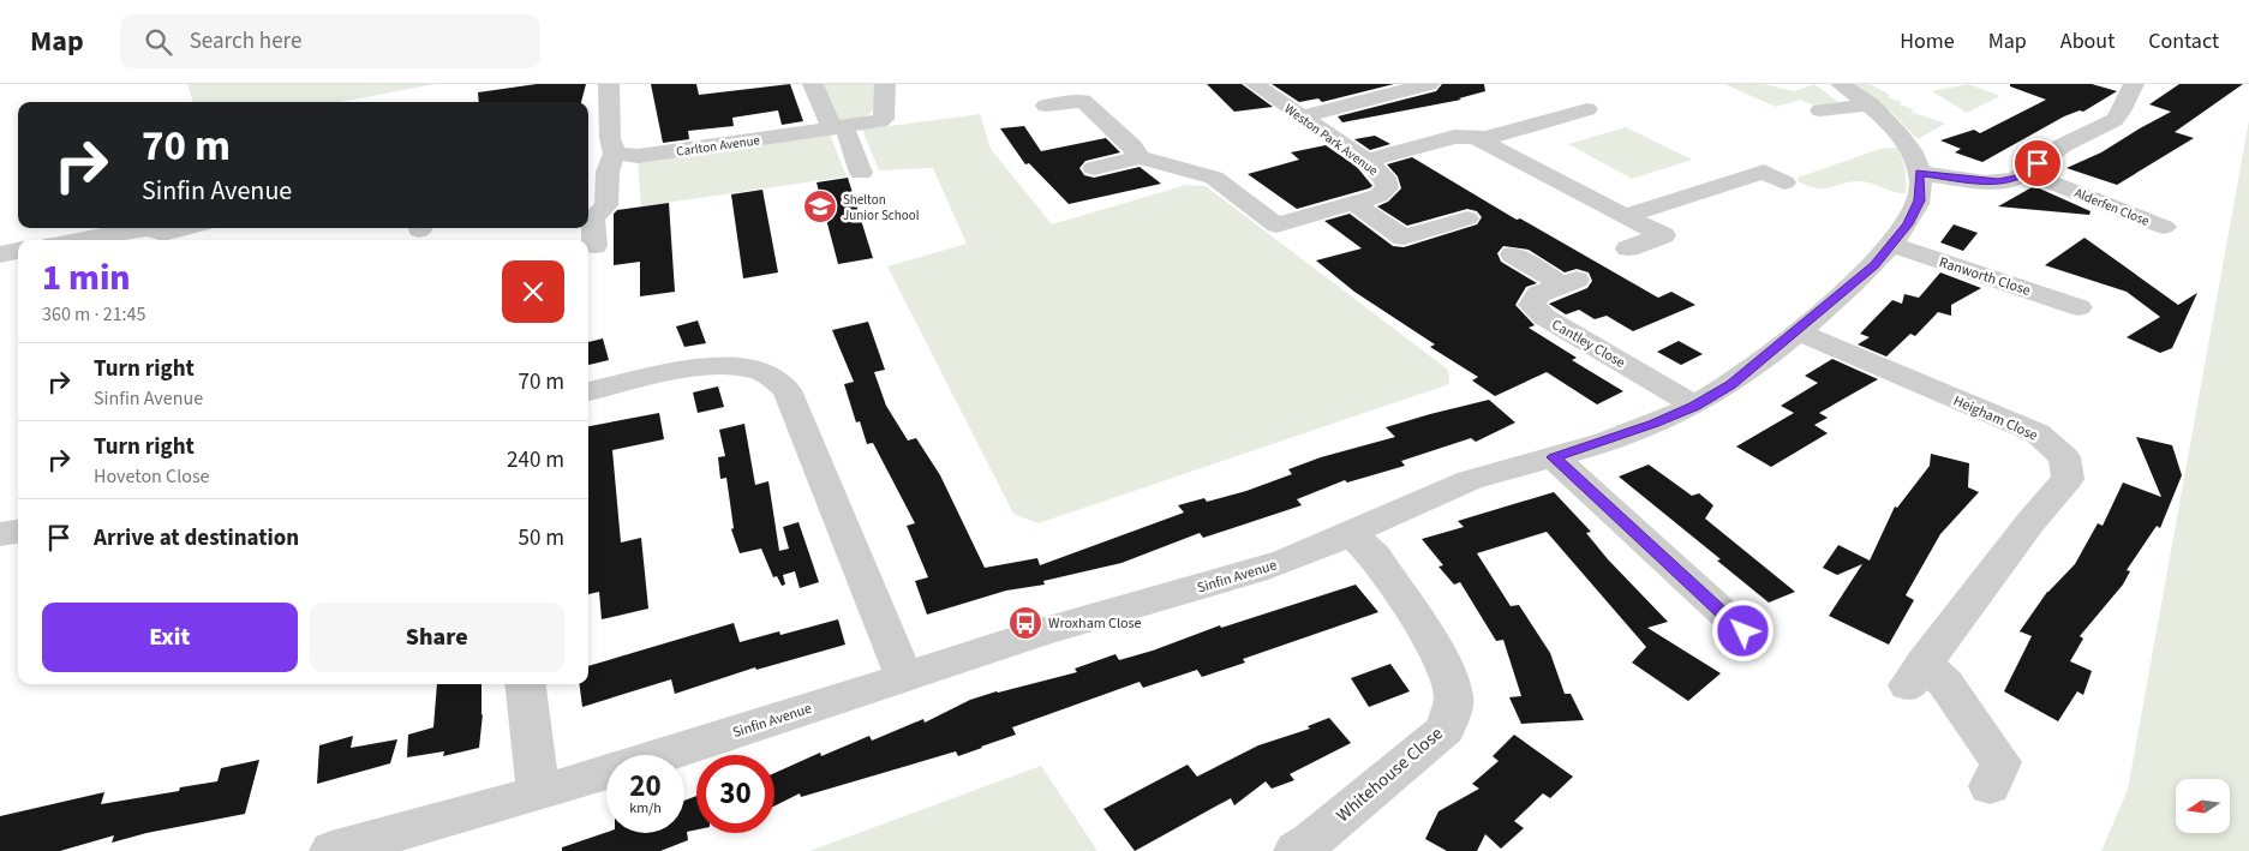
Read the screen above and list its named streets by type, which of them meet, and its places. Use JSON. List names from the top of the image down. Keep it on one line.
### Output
{"streets":{"street":["Weston Park Avenue","Carlton Avenue","Alderfen Close","Ranworth Close","Cantley Close","Heigham Close","Sinfin Avenue","Whitehouse Close"]},"crossings":[["Ranworth Close","Sinfin Avenue"],["Cantley Close","Sinfin Avenue"],["Heigham Close","Sinfin Avenue"],["Sinfin Avenue","Whitehouse Close"]],"places":{"school or university":["Shelton Junior School"],"bus stop":["Wroxham Close"]},"north":"left","page":{"header":"Map","search":"Search here","nav":["Home","Map","About","Contact"],"turn":["70 m","Sinfin Avenue"],"heading":["1 min","360 m · 21:45"],"list":[{"name":"Turn right","note":"Sinfin Avenue","value":"70 m"},{"name":"Turn right","note":"Hoveton Close","value":"240 m"},{"name":"Arrive at destination","value":"50 m"}],"buttons":["Exit","Share"],"speed":"20 km/h","limit":"30"}}
